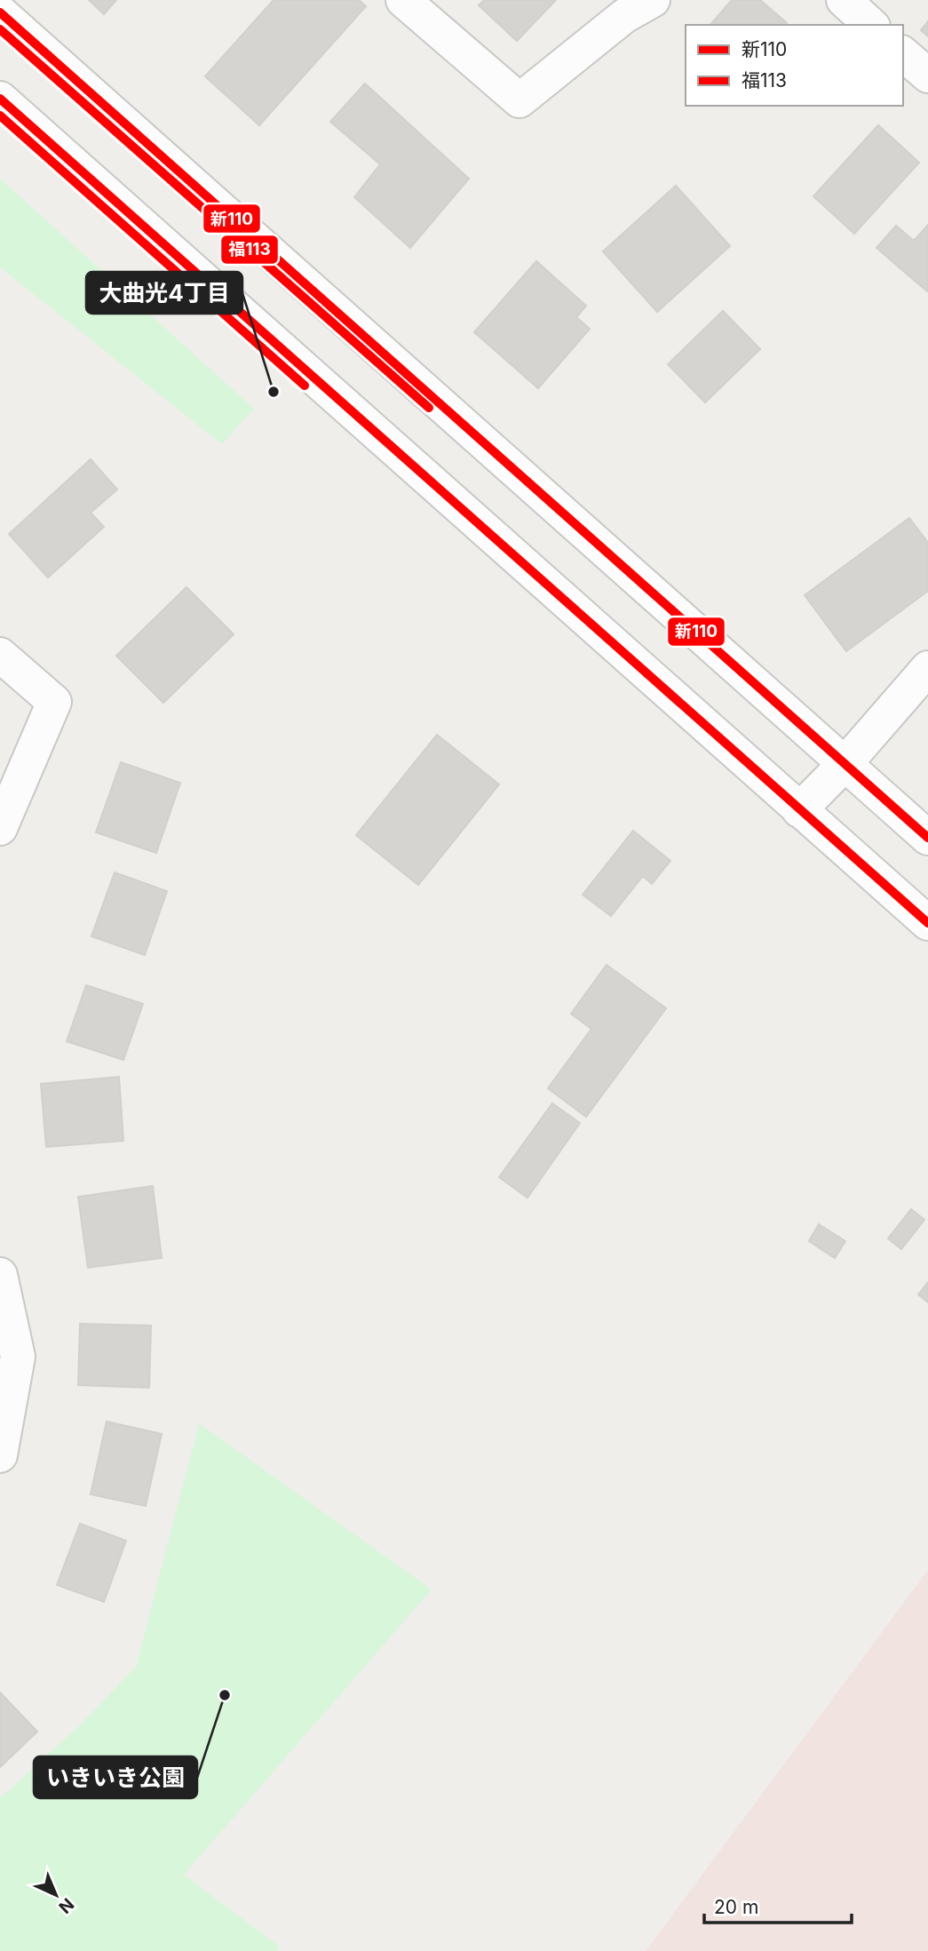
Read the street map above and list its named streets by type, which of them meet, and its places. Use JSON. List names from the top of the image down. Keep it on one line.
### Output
{"places":["大曲光4丁目","いきいき公園"],"lines":["transit line 新110","transit line 福113"],"legend":["新110","福113"],"scale_bar":"20 m","north":"bottom right"}
